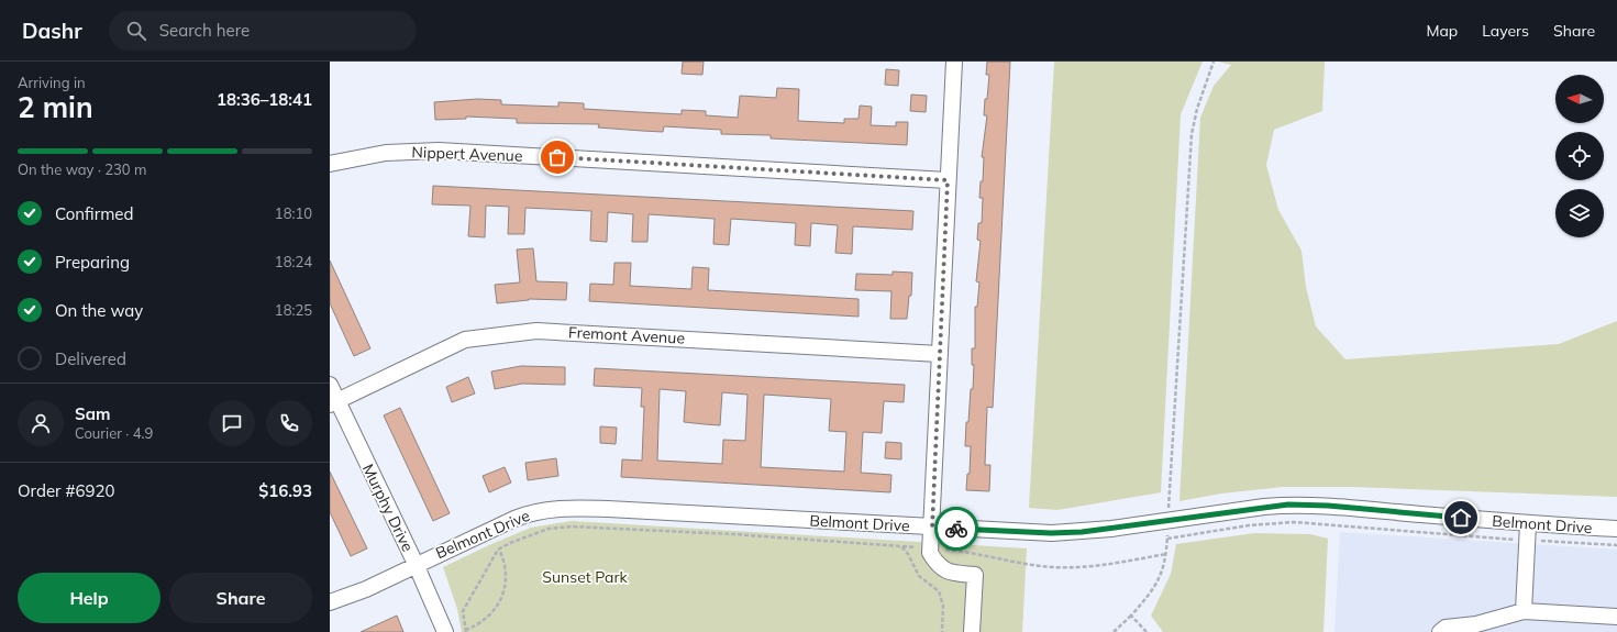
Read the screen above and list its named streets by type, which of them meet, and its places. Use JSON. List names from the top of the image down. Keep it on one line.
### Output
{"streets":{"street":["Nippert Avenue","Fremont Avenue","Murphy Drive","Belmont Drive"]},"crossings":[["Fremont Avenue","Murphy Drive"],["Murphy Drive","Belmont Drive"]],"parks":["Sunset Park"],"north":"left","page":{"header":"Dashr","search":"Search here","nav":["Map","Layers","Share"],"heading":["2 min","Arriving in","18:36–18:41"],"panel":["Sam","Courier · 4.9","Order #6920","$16.93"],"bar":"On the way · 230 m","list":[["Confirmed","18:10"],["Preparing","18:24"],["On the way","18:25"],"Delivered"],"buttons":["Help","Share"]}}
